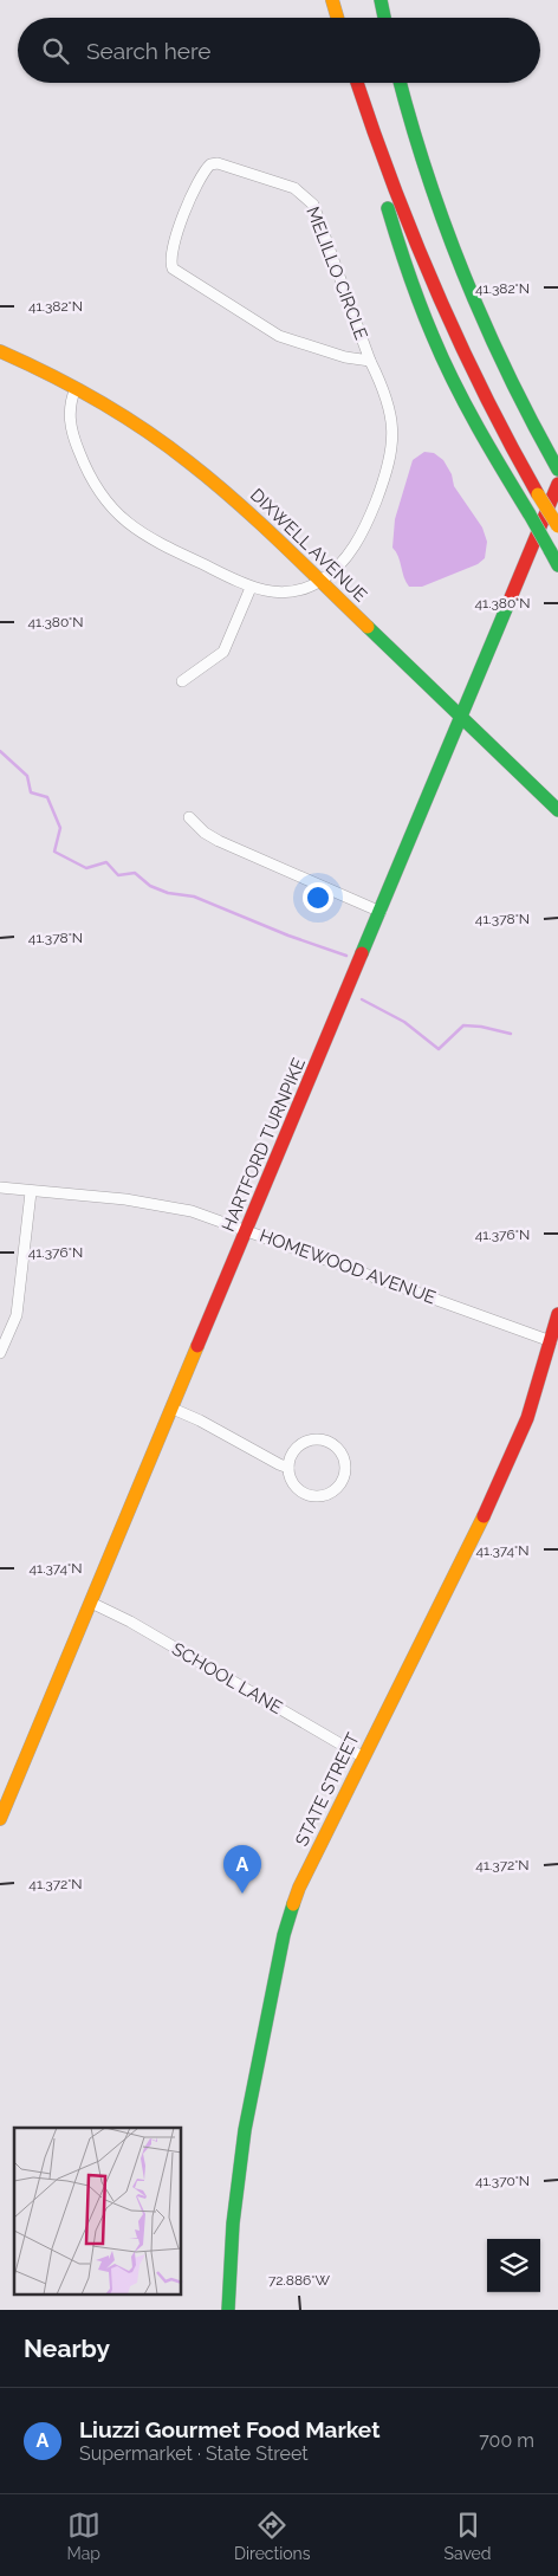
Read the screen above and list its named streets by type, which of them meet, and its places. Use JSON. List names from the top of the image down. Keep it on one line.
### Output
{"streets":{"main road":["DIXWELL AVENUE","HARTFORD TURNPIKE","STATE STREET"],"street":["MELILLO CIRCLE","HOMEWOOD AVENUE","SCHOOL LANE"]},"crossings":[["MELILLO CIRCLE","DIXWELL AVENUE"],["DIXWELL AVENUE","HARTFORD TURNPIKE"],["HARTFORD TURNPIKE","HOMEWOOD AVENUE"],["HARTFORD TURNPIKE","SCHOOL LANE"],["HOMEWOOD AVENUE","STATE STREET"],["SCHOOL LANE","STATE STREET"]],"page":{"search":"Search here","pins":"A","heading":"Nearby","list":[{"mark":"A","name":"Liuzzi Gourmet Food Market","note":"Supermarket · State Street","value":"700 m"}],"nav":["Map","Directions","Saved"]},"coordinates":["41.382°N","41.380°N","41.378°N","41.376°N","41.374°N","41.372°N","41.370°N","72.886°W"]}
